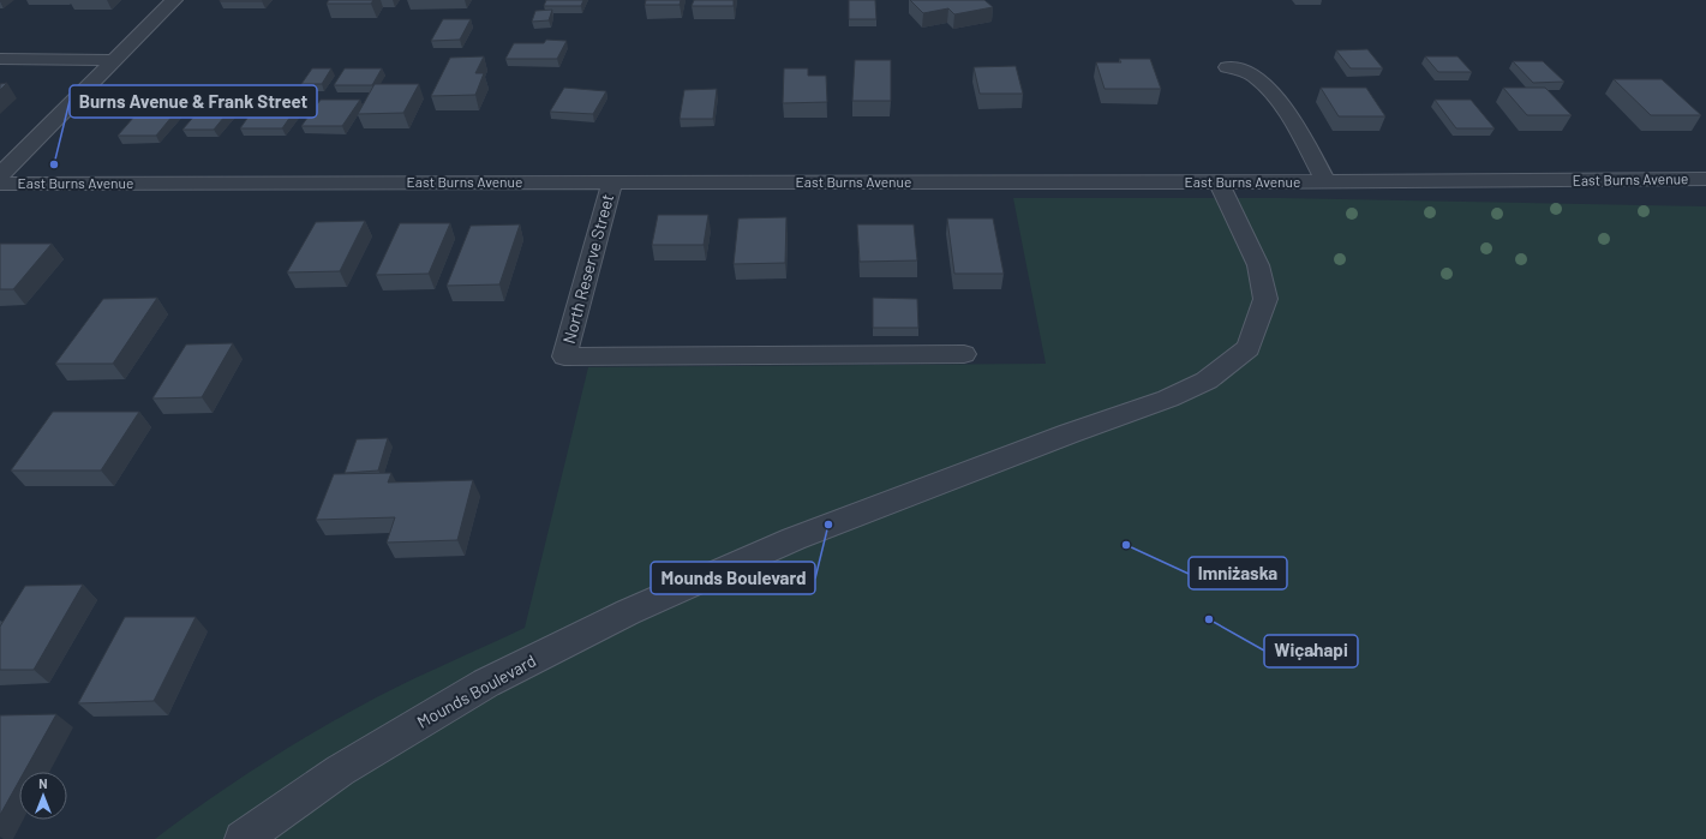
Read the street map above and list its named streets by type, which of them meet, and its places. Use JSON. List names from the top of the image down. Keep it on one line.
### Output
{"streets":{"street":["East Burns Avenue","North Reserve Street","Mounds Boulevard"]},"crossings":[["East Burns Avenue","North Reserve Street"],["East Burns Avenue","Mounds Boulevard"]],"places":["Burns Avenue & Frank Street","Mounds Boulevard","Imniżaska","Wic̣aḣapi"],"north":"top"}
